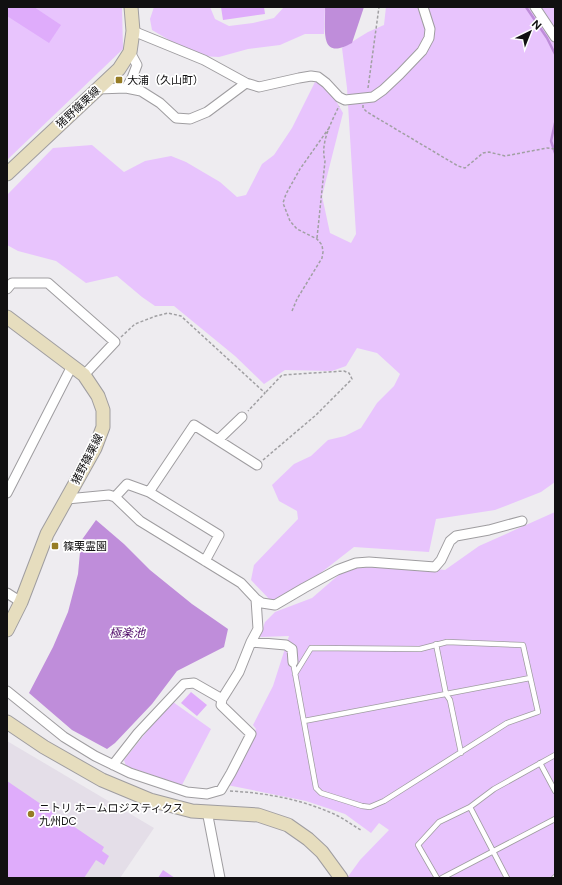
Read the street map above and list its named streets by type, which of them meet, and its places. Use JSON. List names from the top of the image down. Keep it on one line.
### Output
{"streets":{"main road":["猪野篠栗線"]},"water":["極楽池"],"places":{"transit":["大浦（久山町）","篠栗霊園"],"other":["ニトリ ホームロジスティクス 九州DC"]},"north":"top right"}
